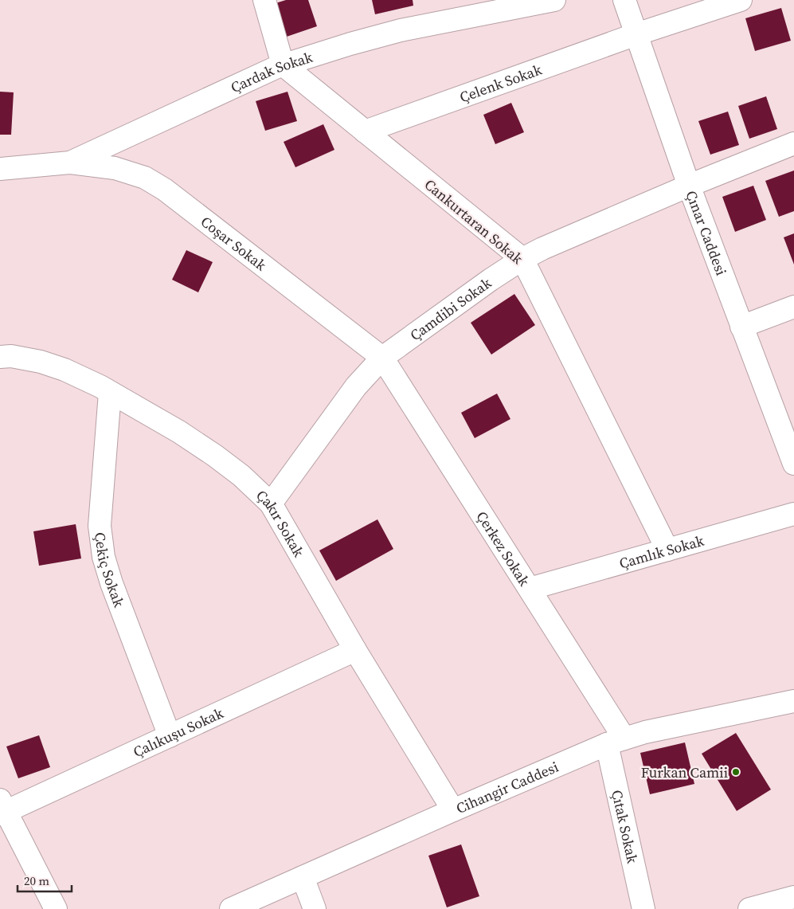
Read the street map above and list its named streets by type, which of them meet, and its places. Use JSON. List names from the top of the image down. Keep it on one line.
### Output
{"streets":{"street":["Çardak Sokak","Çelenk Sokak","Cankurtaran Sokak","Çınar Caddesi","Coşar Sokak","Çamdibi Sokak","Çakır Sokak","Çerkez Sokak","Çamlık Sokak","Çekiç Sokak","Çalıkuşu Sokak","Cihangir Caddesi","Çıtak Sokak"]},"crossings":[["Çardak Sokak","Cankurtaran Sokak"],["Çardak Sokak","Coşar Sokak"],["Çelenk Sokak","Cankurtaran Sokak"],["Çelenk Sokak","Çınar Caddesi"],["Cankurtaran Sokak","Çamdibi Sokak"],["Cankurtaran Sokak","Çamlık Sokak"],["Çınar Caddesi","Çamdibi Sokak"],["Coşar Sokak","Çamdibi Sokak"],["Coşar Sokak","Çerkez Sokak"],["Çamdibi Sokak","Çakır Sokak"],["Çamdibi Sokak","Çerkez Sokak"],["Çakır Sokak","Çekiç Sokak"],["Çakır Sokak","Çalıkuşu Sokak"],["Çakır Sokak","Cihangir Caddesi"],["Çerkez Sokak","Çamlık Sokak"],["Çerkez Sokak","Cihangir Caddesi"],["Çerkez Sokak","Çıtak Sokak"],["Çekiç Sokak","Çalıkuşu Sokak"],["Cihangir Caddesi","Çıtak Sokak"]],"places":["Furkan Camii"],"scale_bar":"20 m"}
